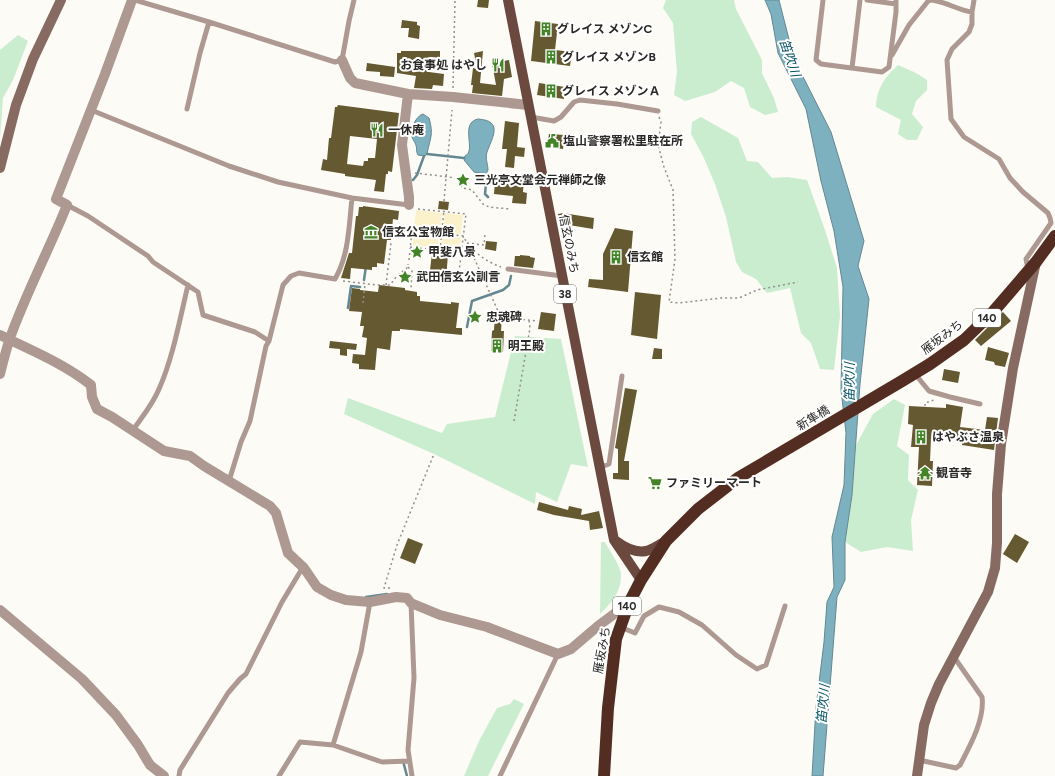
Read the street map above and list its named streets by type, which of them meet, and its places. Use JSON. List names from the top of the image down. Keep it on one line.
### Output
{"streets":{"highway":["140","雁坂みち","新隼橋"],"main road":["信玄のみち","38"]},"crossings":[["信玄のみち","雁坂みち"],["雁坂みち","新隼橋"]],"water":["笛吹川"],"places":{"building":["グレイス メゾンC","グレイス メゾンB","グレイス メゾンＡ","信玄館","明王殿","はやぶさ温泉"],"restaurant":["お食事処 はやし","一休庵"],"public building":["塩山警察署松里駐在所"],"place":["三光亭文堂会元禅師之像","甲斐八景","武田信玄公訓言","忠魂碑"],"museum":["信玄公宝物館"],"temple":["観音寺"],"supermarket":["ファミリーマート"]}}
